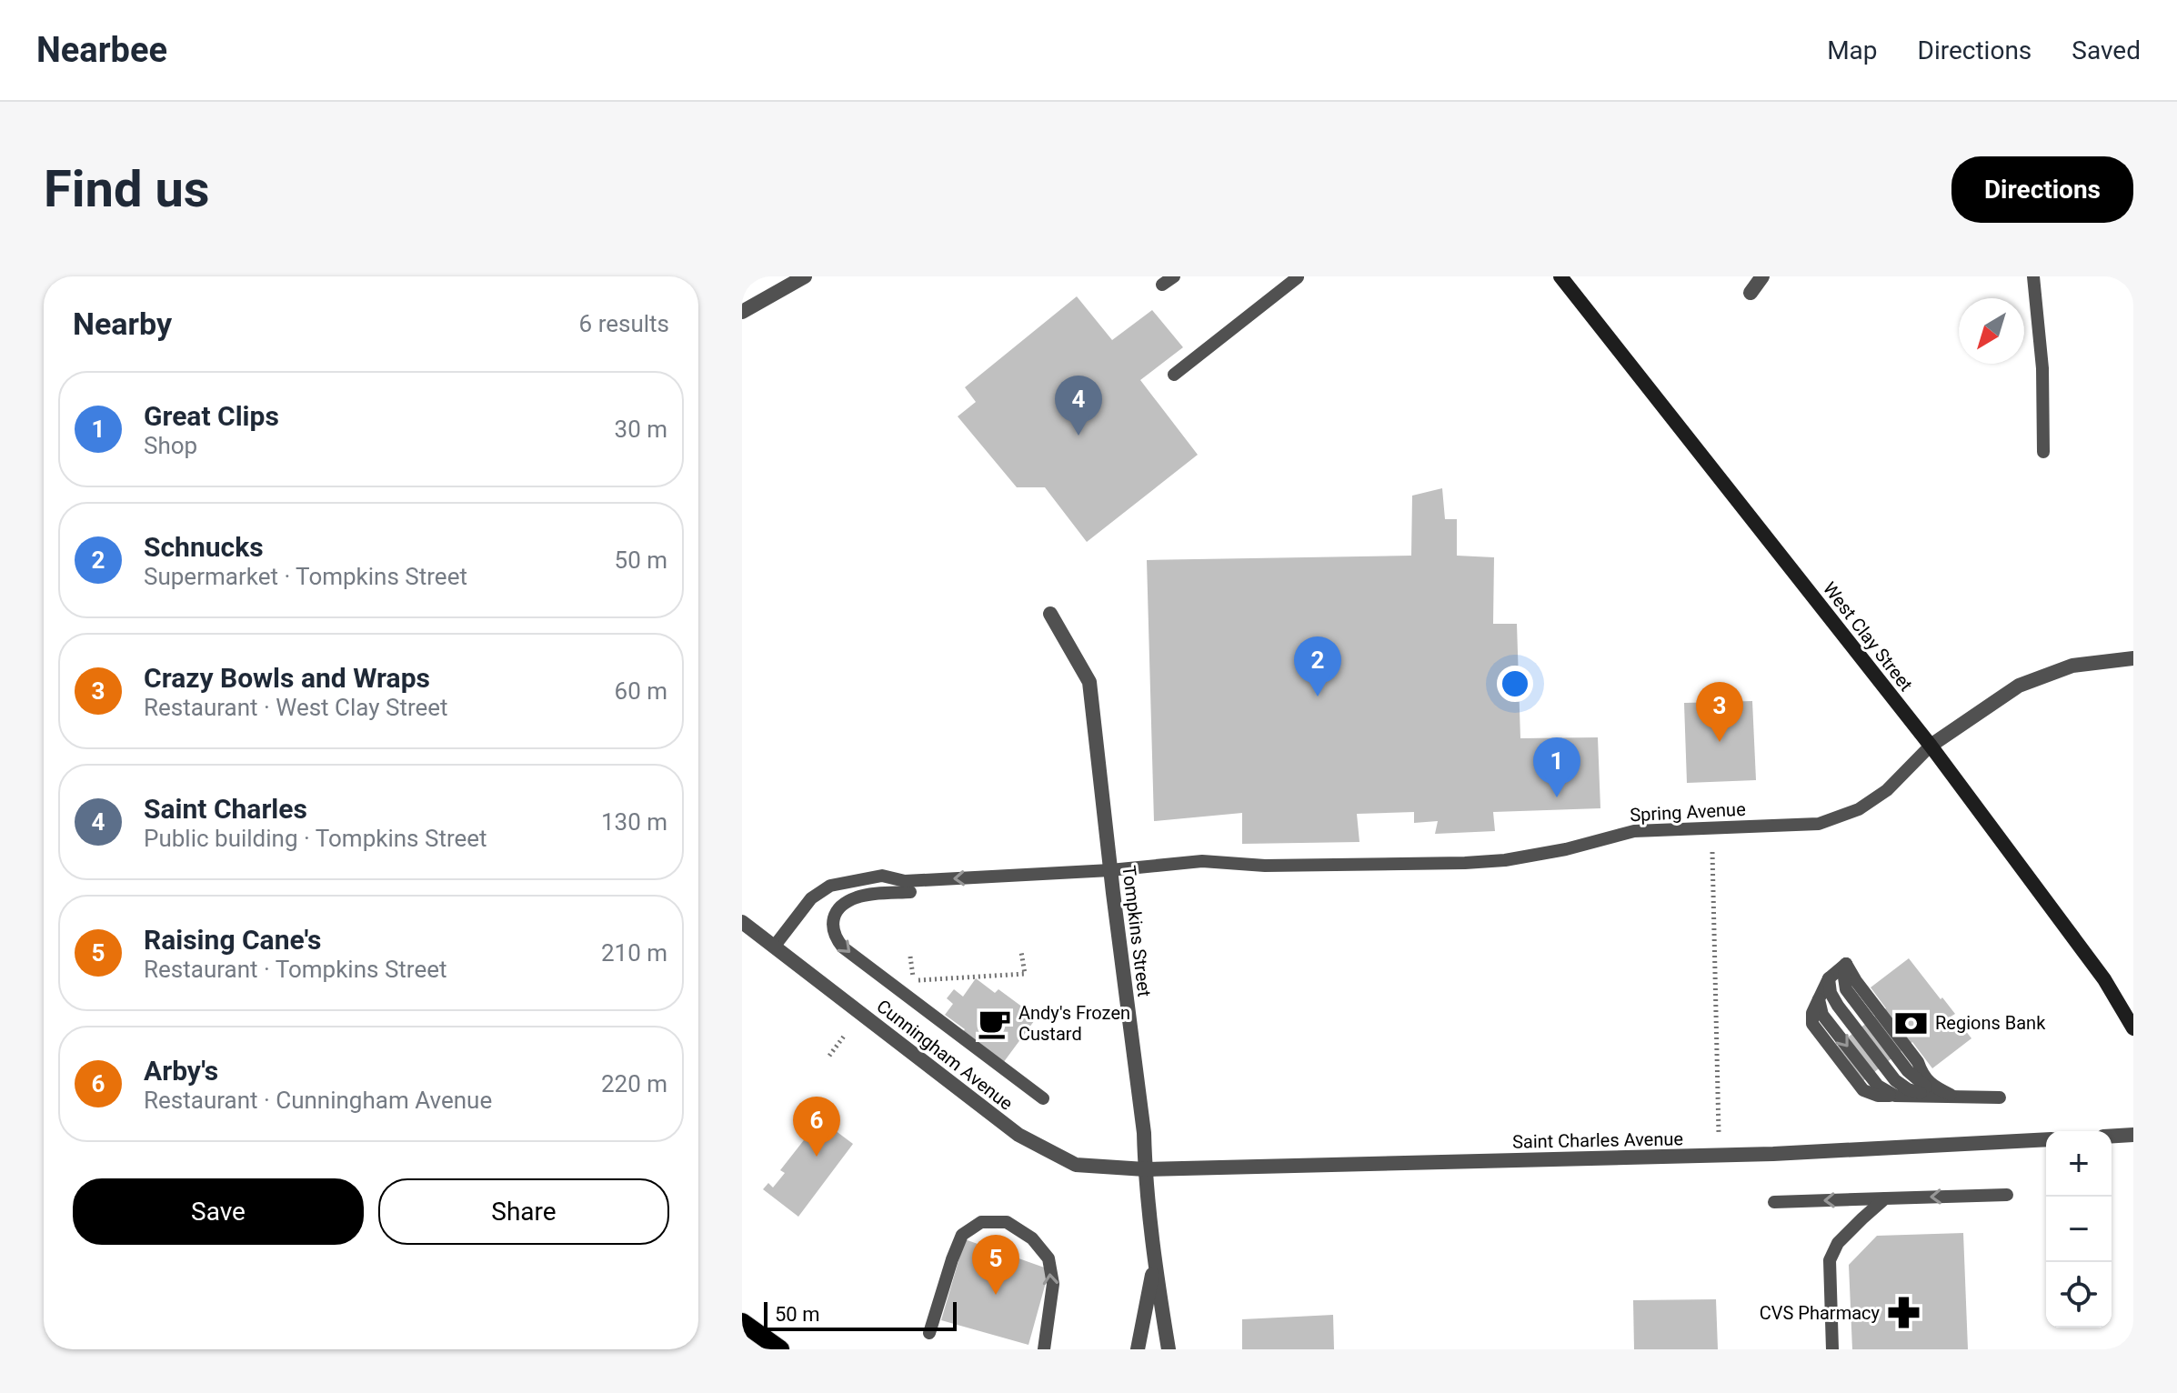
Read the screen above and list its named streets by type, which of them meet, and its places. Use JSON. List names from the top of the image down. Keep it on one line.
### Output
{"streets":{"street":["West Clay Street","Spring Avenue","Tompkins Street","Cunningham Avenue","Saint Charles Avenue"]},"crossings":[["West Clay Street","Spring Avenue"],["Spring Avenue","Tompkins Street"],["Spring Avenue","Cunningham Avenue"],["Tompkins Street","Cunningham Avenue"],["Tompkins Street","Saint Charles Avenue"],["Cunningham Avenue","Saint Charles Avenue"]],"places":{"bank":["Regions Bank"],"cafe":["Andy's Frozen Custard"],"pharmacy":["CVS Pharmacy"]},"scale_bar":"50 m","north":"bottom left","page":{"header":"Nearbee","nav":["Map","Directions","Saved"],"buttons":["Directions",["Save","Share"]],"title":"Find us","heading":["Nearby","6 results"],"list":[{"mark":"1","name":"Great Clips","note":"Shop","value":"30 m"},{"mark":"2","name":"Schnucks","note":"Supermarket · Tompkins Street","value":"50 m"},{"mark":"3","name":"Crazy Bowls and Wraps","note":"Restaurant · West Clay Street","value":"60 m"},{"mark":"4","name":"Saint Charles","note":"Public building · Tompkins Street","value":"130 m"},{"mark":"5","name":"Raising Cane's","note":"Restaurant · Tompkins Street","value":"210 m"},{"mark":"6","name":"Arby's","note":"Restaurant · Cunningham Avenue","value":"220 m"}],"pins":["4","2","3","1","6","5"],"map_buttons":["+","−"],"scale":"50 m"}}
